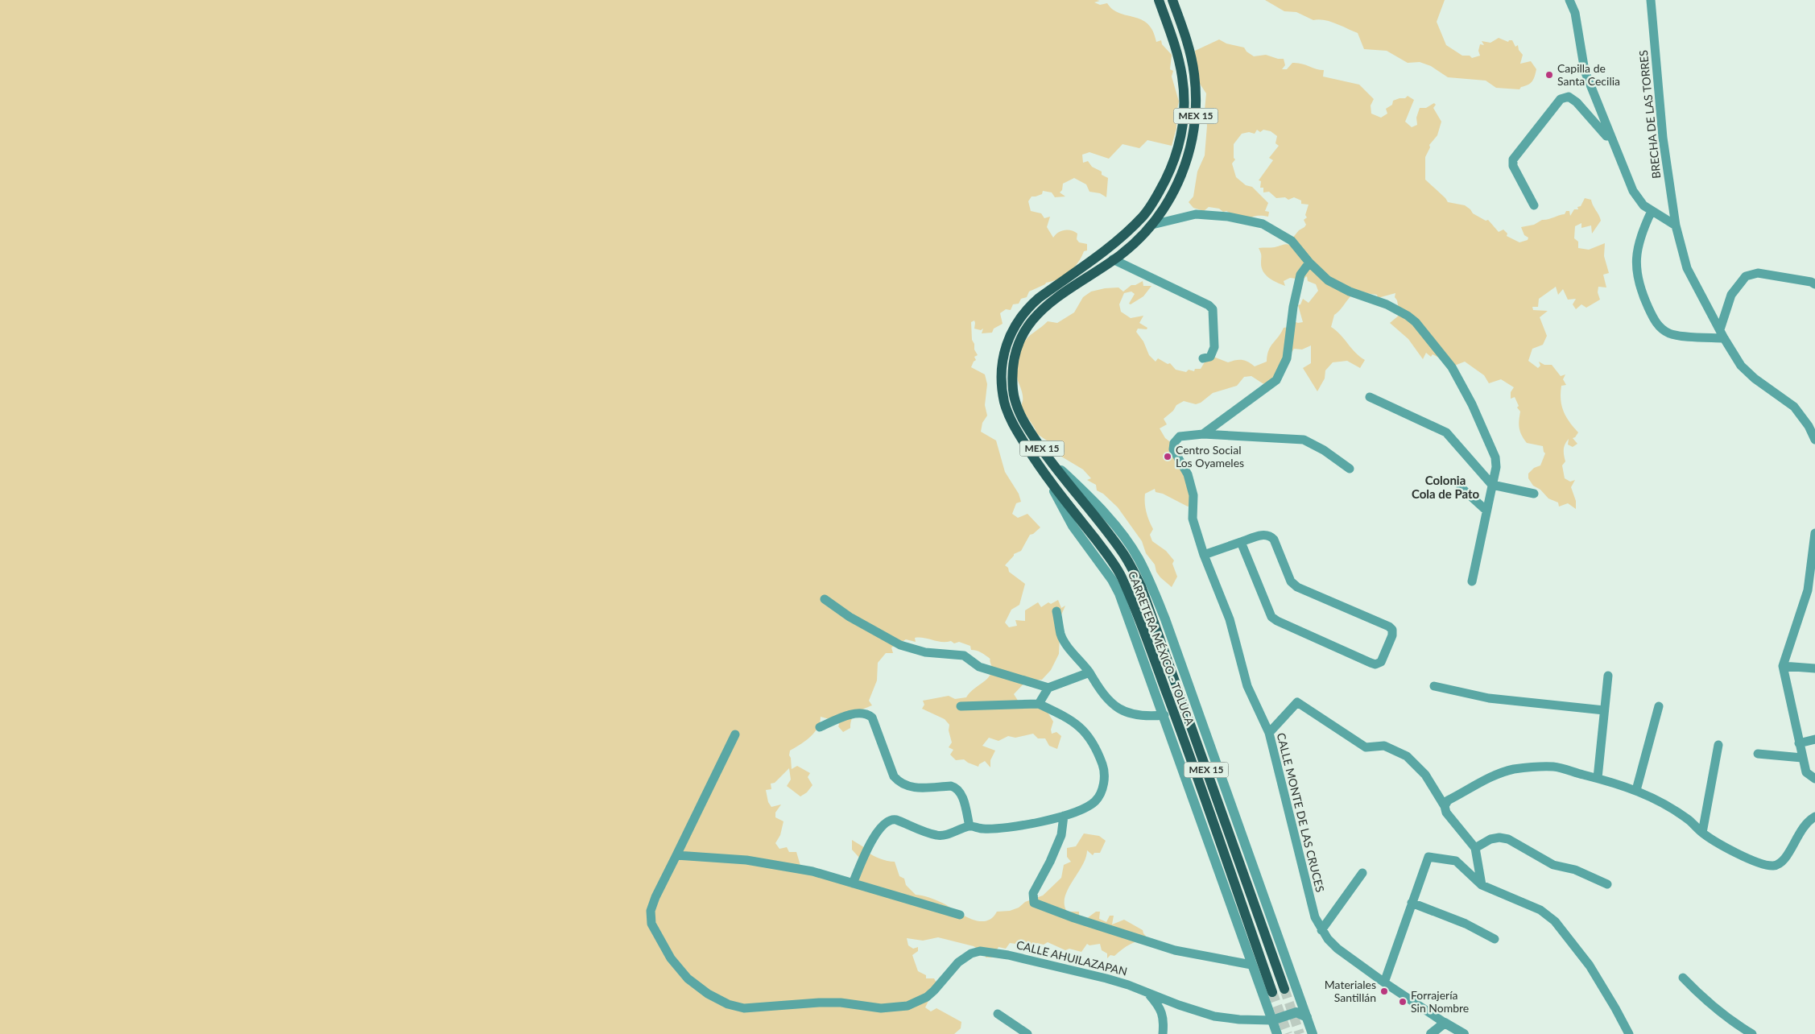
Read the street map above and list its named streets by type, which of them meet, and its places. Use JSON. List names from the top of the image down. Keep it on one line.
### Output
{"streets":{"main road":["MEX 15","CARRETERA MÉXICO - TOLUCA"],"street":["BRECHA DE LAS TORRES","CALLE MONTE DE LAS CRUCES","CALLE AHUILAZAPAN"]},"districts":["Colonia Cola de Pato"],"places":["Capilla de Santa Cecilia","Centro Social Los Oyameles","Materiales Santillán","Forrajería Sin Nombre"]}
